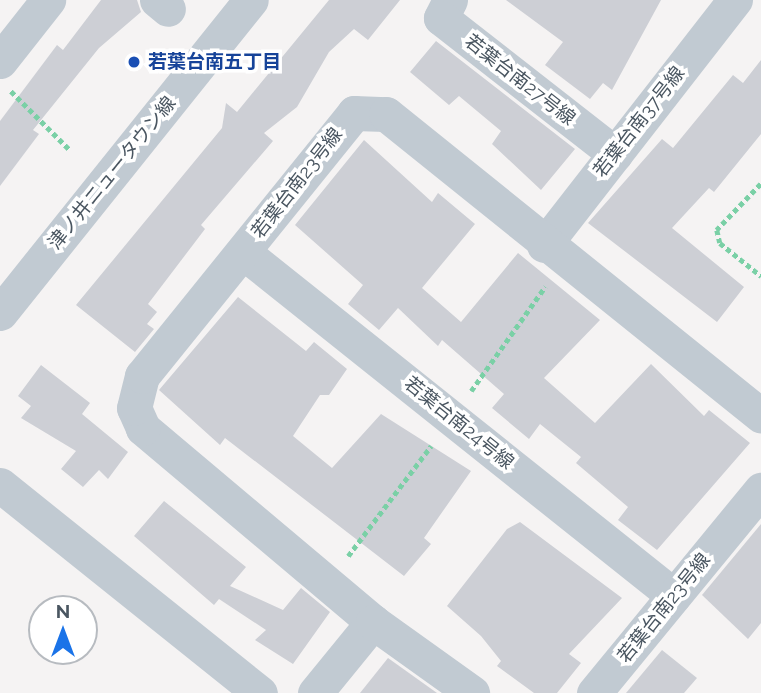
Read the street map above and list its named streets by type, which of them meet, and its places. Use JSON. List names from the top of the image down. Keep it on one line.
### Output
{"streets":{"street":["若葉台南27号線","若葉台南37号線","津ノ井ニュータウン線","若葉台南23号線","若葉台南24号線"]},"crossings":[["若葉台南27号線","若葉台南37号線"],["若葉台南37号線","若葉台南23号線"],["若葉台南23号線","若葉台南24号線"]],"places":["若葉台南五丁目"],"north":"top"}
